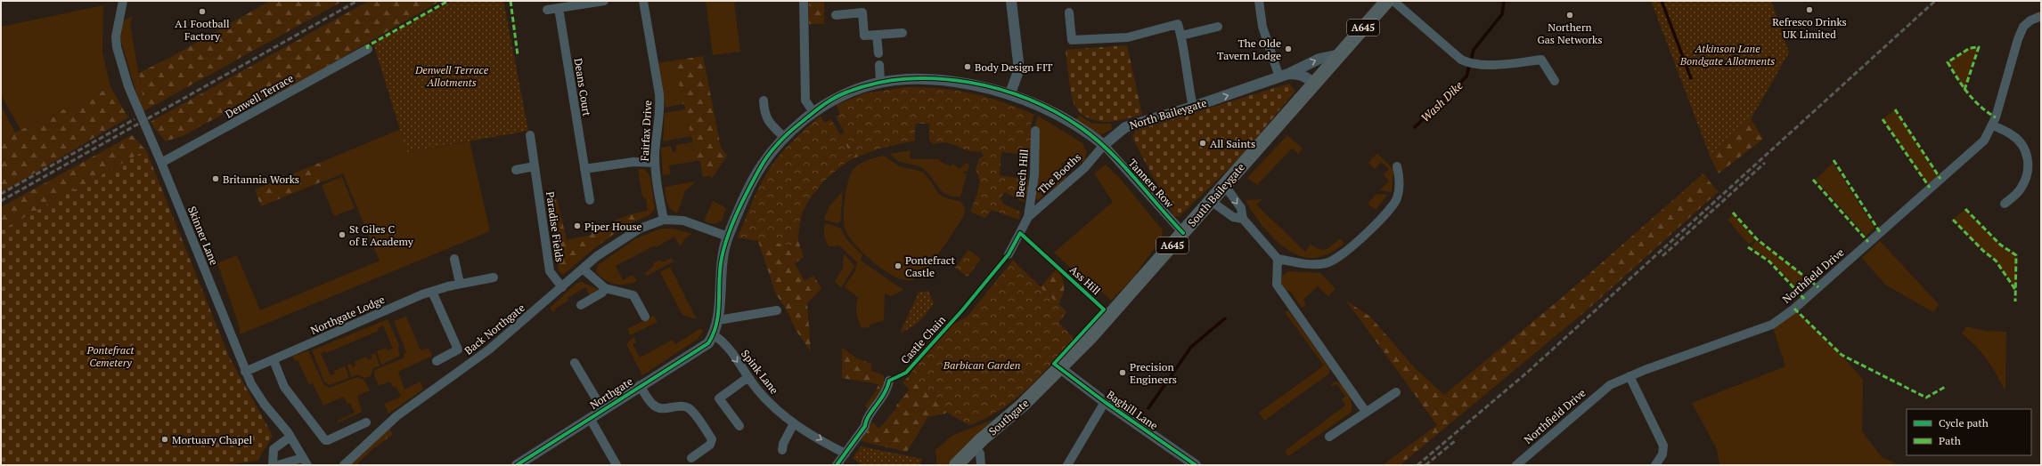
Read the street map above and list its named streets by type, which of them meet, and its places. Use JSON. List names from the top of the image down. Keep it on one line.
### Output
{"streets":{"highway":["A645","South Baileygate","Southgate"],"street":["Deans Court","Denwell Terrace","North Baileygate","Fairfax Drive","Beech Hill","The Booths","Tanners Row","Paradise Fields","Skinner Lane","Northfield Drive","Northgate Lodge","Back Northgate","Spink Lane","Northgate","Baghill Lane"],"cycle path":["Ass Hill"]},"crossings":[["A645","North Baileygate"],["A645","South Baileygate"],["Denwell Terrace","Skinner Lane"],["North Baileygate","The Booths"],["North Baileygate","Tanners Row"],["North Baileygate","South Baileygate"],["Fairfax Drive","Back Northgate"],["Beech Hill","The Booths"],["The Booths","Tanners Row"],["Tanners Row","South Baileygate"],["South Baileygate","Baghill Lane"],["South Baileygate","Southgate"],["Paradise Fields","Back Northgate"],["Skinner Lane","Northgate Lodge"],["Spink Lane","Northgate"],["Baghill Lane","Southgate"]],"one_way":["North Baileygate","Spink Lane"],"water":["Wash Dike"],"parks":["Atkinson Lane Bondgate Allotments","Denwell Terrace Allotments","Pontefract Cemetery","Barbican Garden"],"places":["Refresco Drinks UK Limited","A1 Football Factory","Northern Gas Networks","The Olde Tavern Lodge","Body Design FIT","All Saints","Britannia Works","Piper House","St Giles C of E Academy","Pontefract Castle","Precision Engineers","Mortuary Chapel"],"legend":["Cycle path","Path"]}
